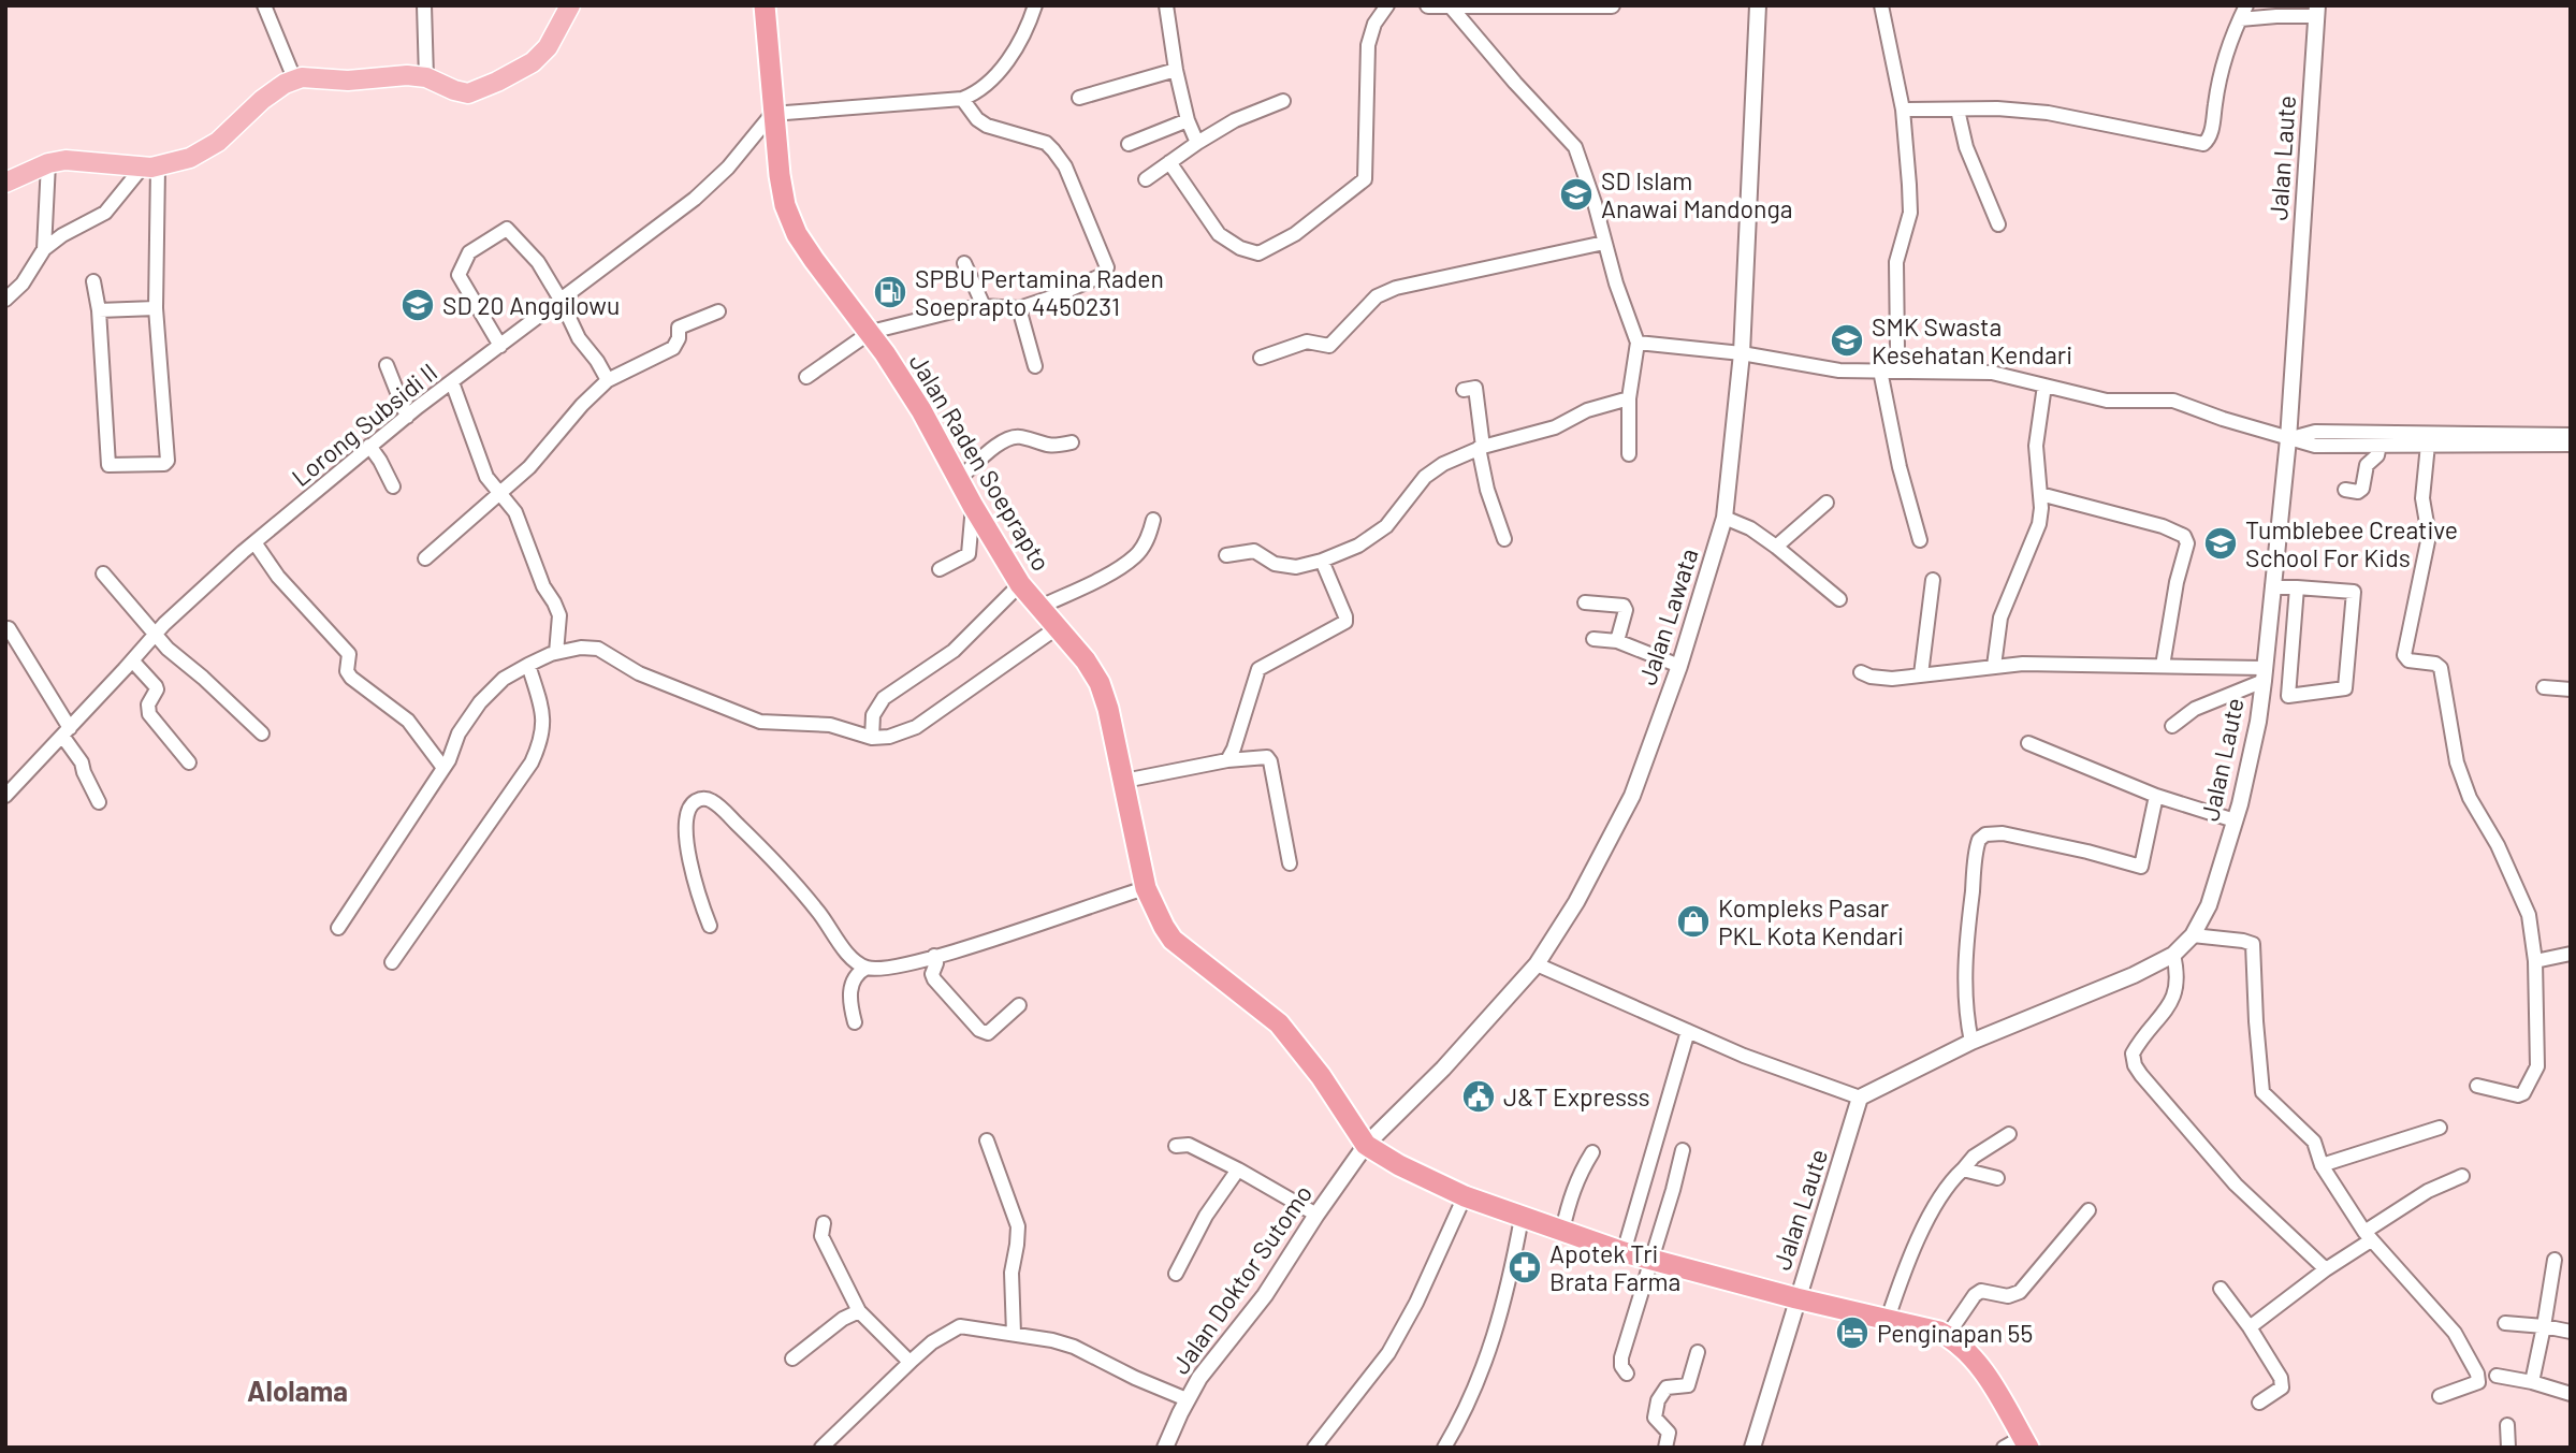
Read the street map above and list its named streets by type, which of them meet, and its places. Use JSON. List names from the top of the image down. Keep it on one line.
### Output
{"streets":{"highway":["Jalan Raden Soeprapto"],"street":["Jalan Laute","Lorong Subsidi II","Jalan Lawata","Jalan Doktor Sutomo"]},"crossings":[["Jalan Laute","Jalan Raden Soeprapto"],["Lorong Subsidi II","Jalan Raden Soeprapto"],["Jalan Raden Soeprapto","Jalan Lawata"],["Jalan Raden Soeprapto","Jalan Doktor Sutomo"],["Jalan Lawata","Jalan Doktor Sutomo"]],"districts":["Alolama"],"places":{"school or university":["SD Islam Anawai Mandonga","SD 20 Anggilowu","SMK Swasta Kesehatan Kendari","Tumblebee Creative School For Kids"],"fuel station":["SPBU Pertamina Raden Soeprapto 4450231"],"shop":["Kompleks Pasar PKL Kota Kendari"],"public building":["J&T Expresss"],"pharmacy":["Apotek Tri Brata Farma"],"hotel":["Penginapan 55"]}}
